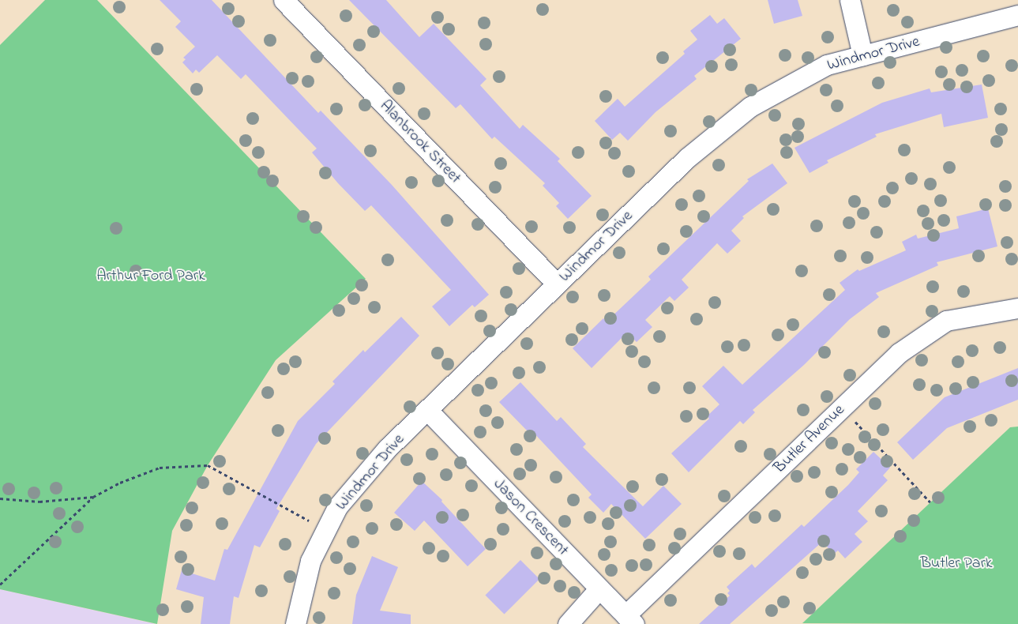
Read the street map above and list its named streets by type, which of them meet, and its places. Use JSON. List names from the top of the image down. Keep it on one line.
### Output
{"streets":{"street":["Windmor Drive","Alanbrook Street","Butler Avenue","Jason Crescent"]},"crossings":[["Windmor Drive","Alanbrook Street"],["Windmor Drive","Jason Crescent"],["Butler Avenue","Jason Crescent"]],"parks":["Arthur Ford Park","Butler Park"]}
